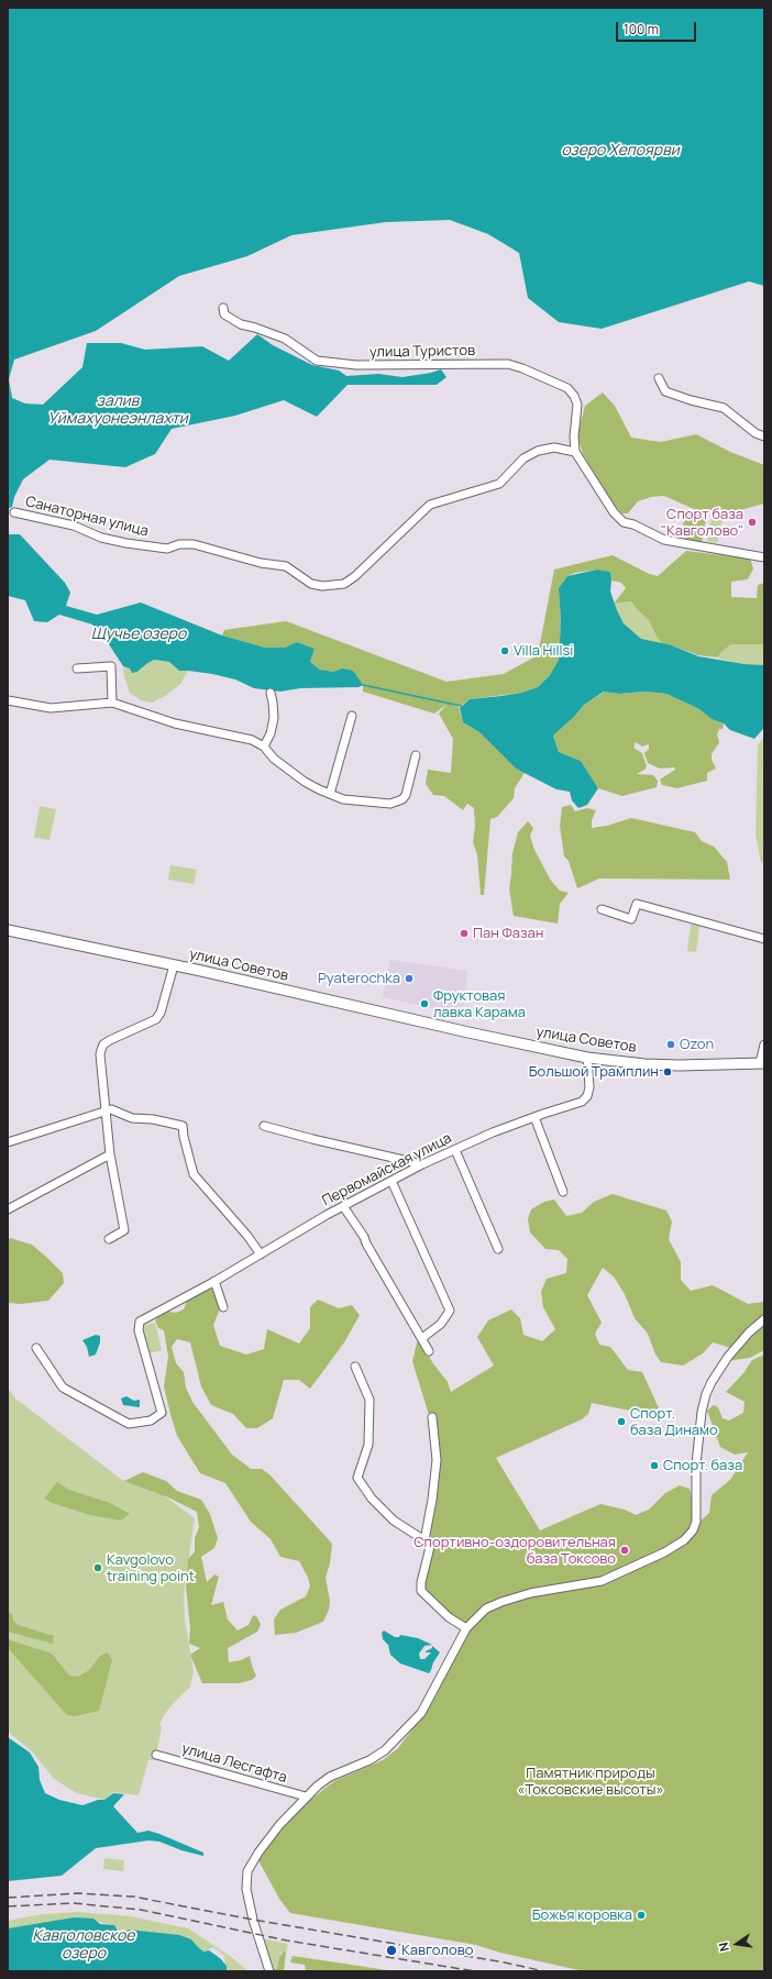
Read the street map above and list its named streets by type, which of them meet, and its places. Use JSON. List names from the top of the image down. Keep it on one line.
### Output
{"streets":{"main road":["улица Советов"],"street":["улица Туристов","Санаторная улица","Первомайская улица","улица Лесгафта"]},"crossings":[["улица Туристов","Санаторная улица"],["улица Советов","Первомайская улица"]],"water":["озеро Хепоярви","залив Уймахуонеэнлахти","Щучье озеро","Кавголовское озеро"],"parks":["Памятник природы «Токсовские высоты»"],"places":["Спорт база \"Кавголово\"","Villa Hillsi","Пан Фазан","Pyaterochka","Фруктовая лавка Карама","Ozon","Большой Трамплин","Спорт. база Динамо","Спорт. база","Спортивно-оздоровительная база Токсово","Kavgolovo training point","Божья коровка","Кавголово"],"scale_bar":"100 m","north":"left"}
